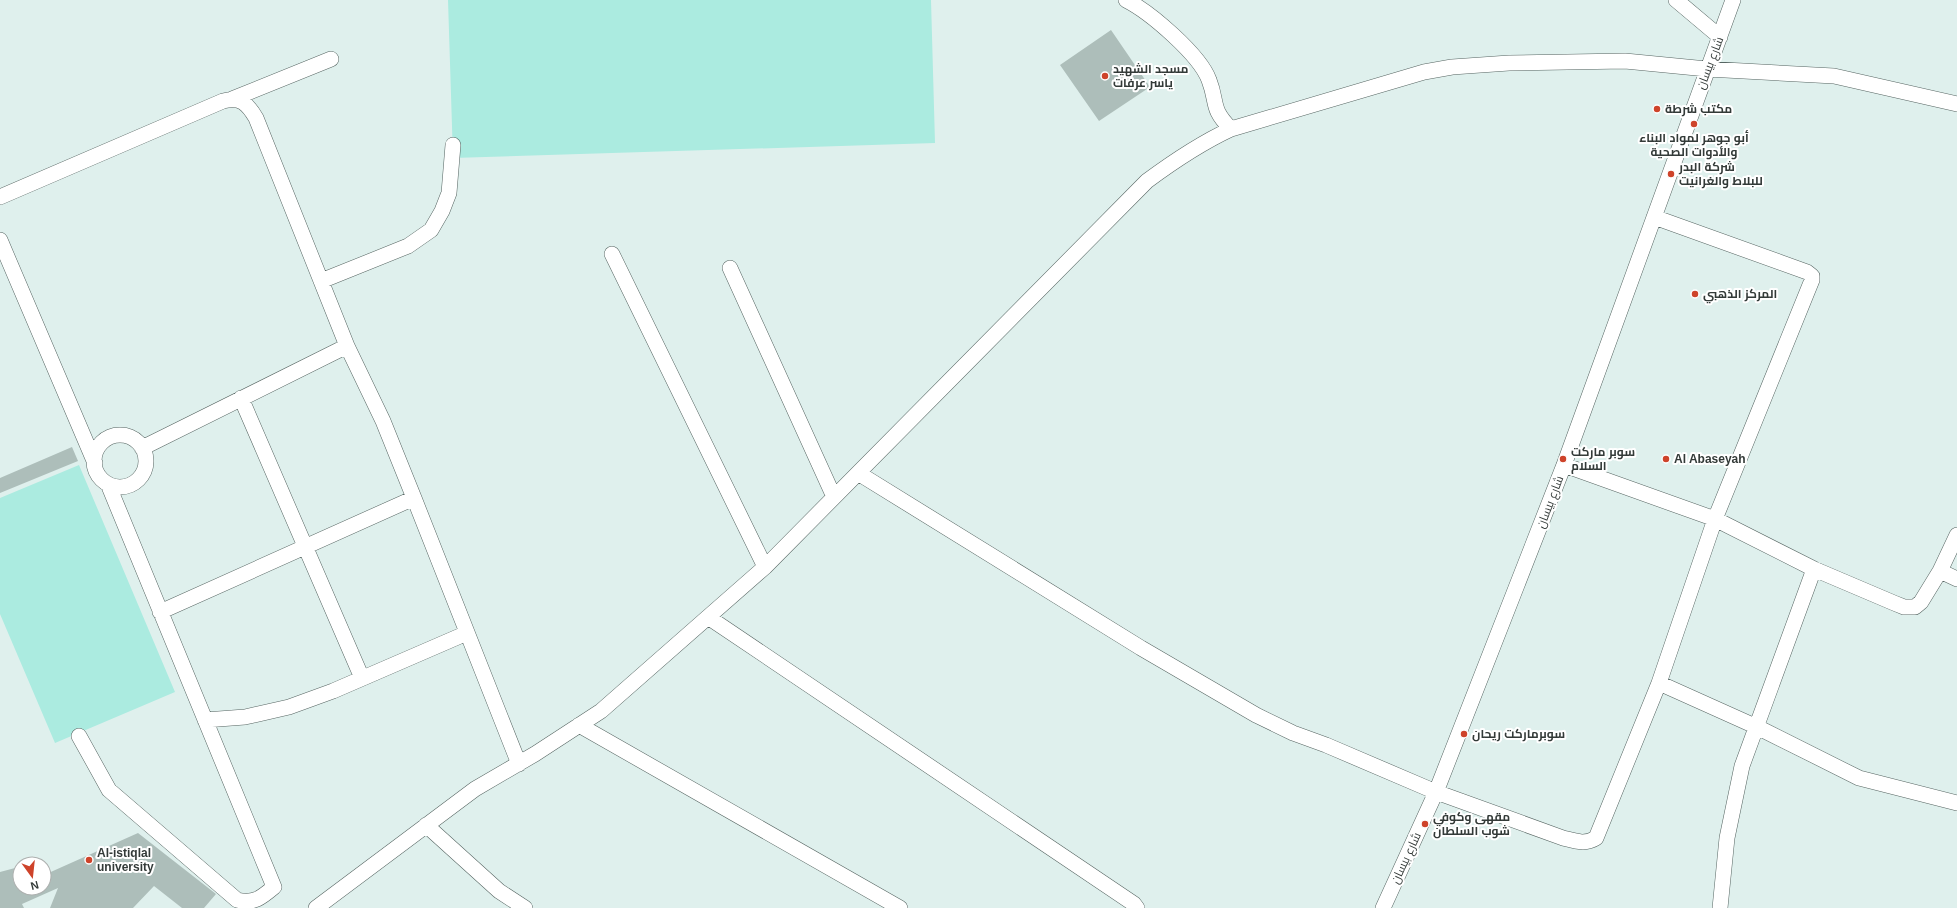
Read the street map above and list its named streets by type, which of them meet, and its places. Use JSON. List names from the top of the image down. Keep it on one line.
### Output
{"streets":{"street":["شارع بيسان"]},"places":["مسجد الشهيد ياسر عرفات","مكتب شرطة","أبو جوهر لمواد البناء والأدوات الصحية","شركة البدر للبلاط والغرانيت","المركز الذهبي","سوبر ماركت السلام","Al Abaseyah","سوبرماركت ريحان","مقهى وكوفي شوب السلطان","Al-istiqlal university"],"north":"bottom"}
